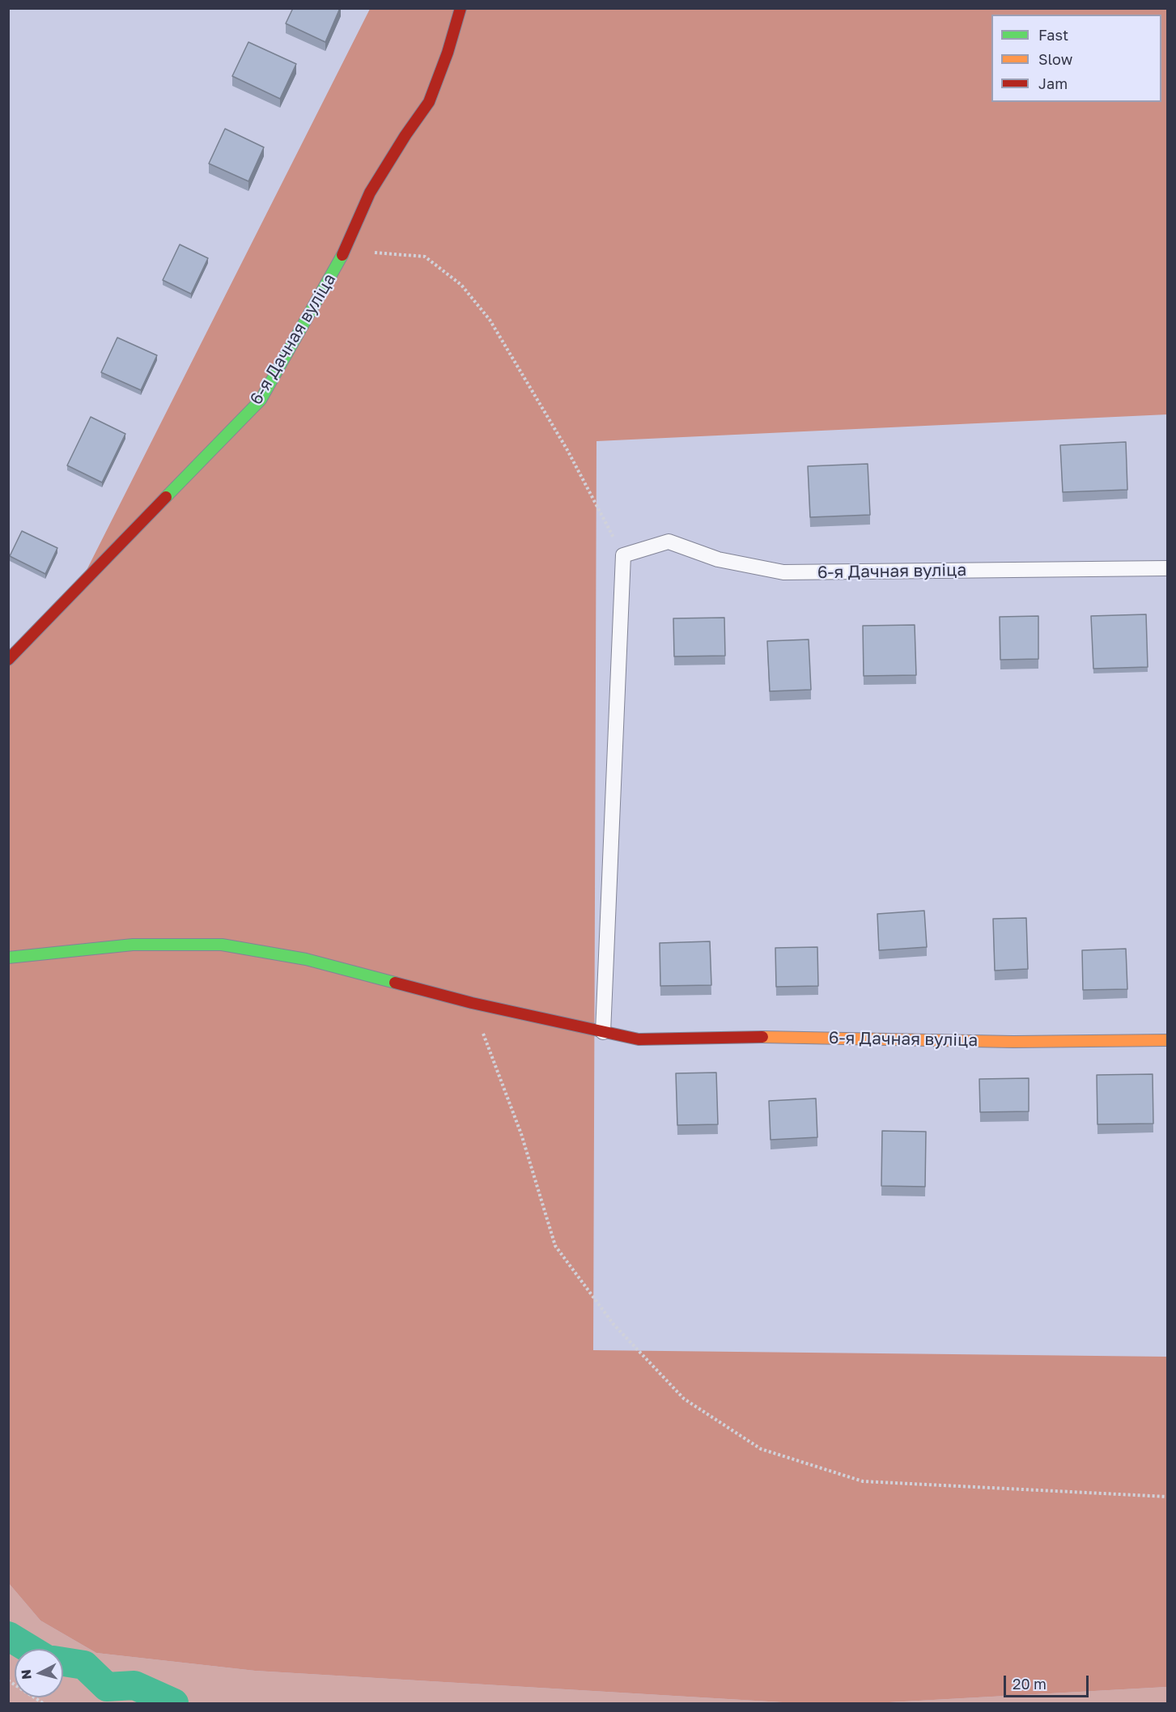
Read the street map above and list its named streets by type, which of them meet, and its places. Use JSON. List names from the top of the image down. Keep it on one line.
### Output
{"streets":{"street":["6-я Дачная вуліца"]},"legend":["Fast","Slow","Jam"],"scale_bar":"20 m","north":"left"}
